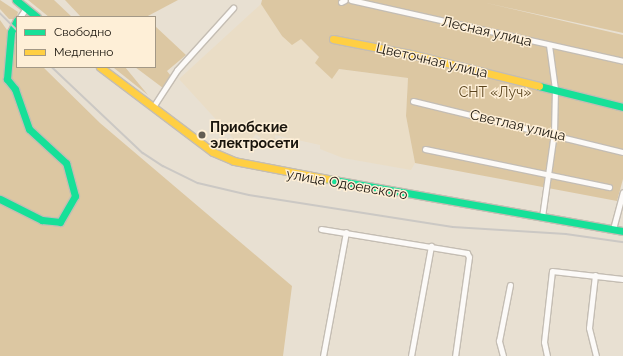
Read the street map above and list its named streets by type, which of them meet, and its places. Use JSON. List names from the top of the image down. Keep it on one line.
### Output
{"streets":{"street":["Лесная улица","Цветочная улица","Светлая улица","улица Одоевского"]},"parks":["СНТ «Луч»"],"places":["Приобские электросети"],"legend":["Свободно","Медленно"]}
